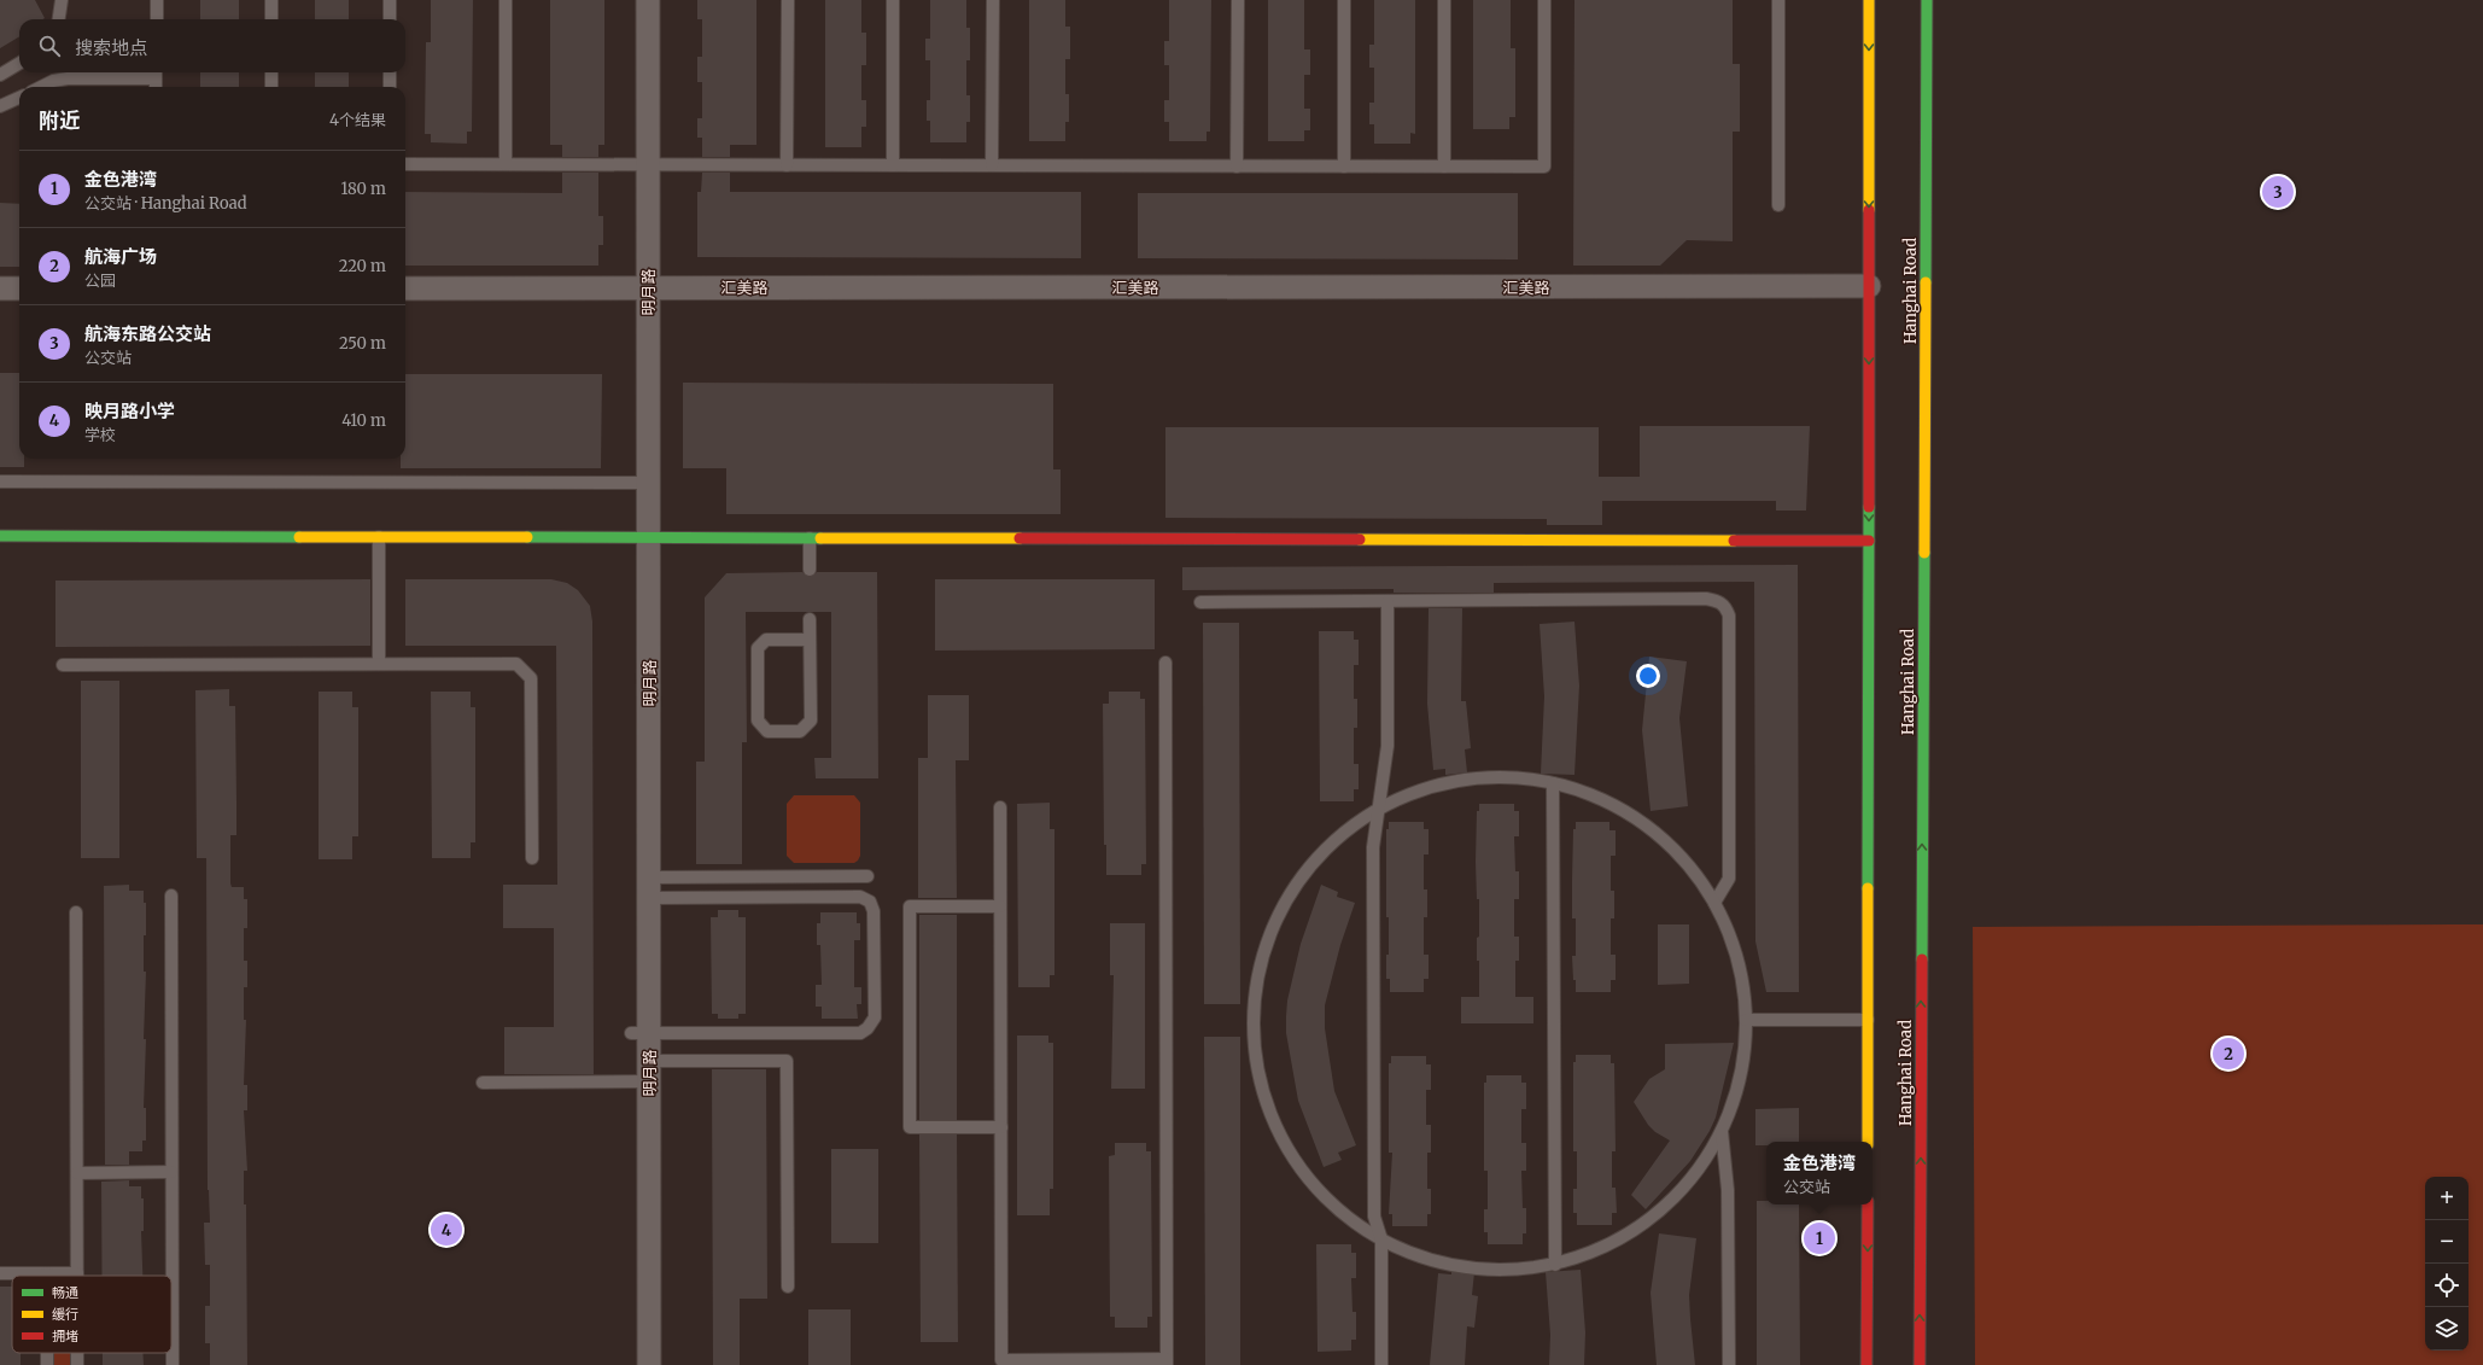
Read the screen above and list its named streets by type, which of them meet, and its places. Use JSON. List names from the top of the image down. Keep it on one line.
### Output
{"streets":{"main road":["Hanghai Road"],"street":["汇美路","明月路"]},"crossings":[["汇美路","明月路"]],"legend":["畅通","缓行","拥堵"],"page":{"search":"搜索地点","heading":["附近","4个结果"],"list":[{"mark":"1","name":"金色港湾","note":"公交站 · Hanghai Road","value":"180 m"},{"mark":"2","name":"航海广场","note":"公园","value":"220 m"},{"mark":"3","name":"航海东路公交站","note":"公交站","value":"250 m"},{"mark":"4","name":"映月路小学","note":"学校","value":"410 m"}],"pins":["3","2","4","1"],"popup":["金色港湾","公交站"],"map_buttons":["+","−"]}}
